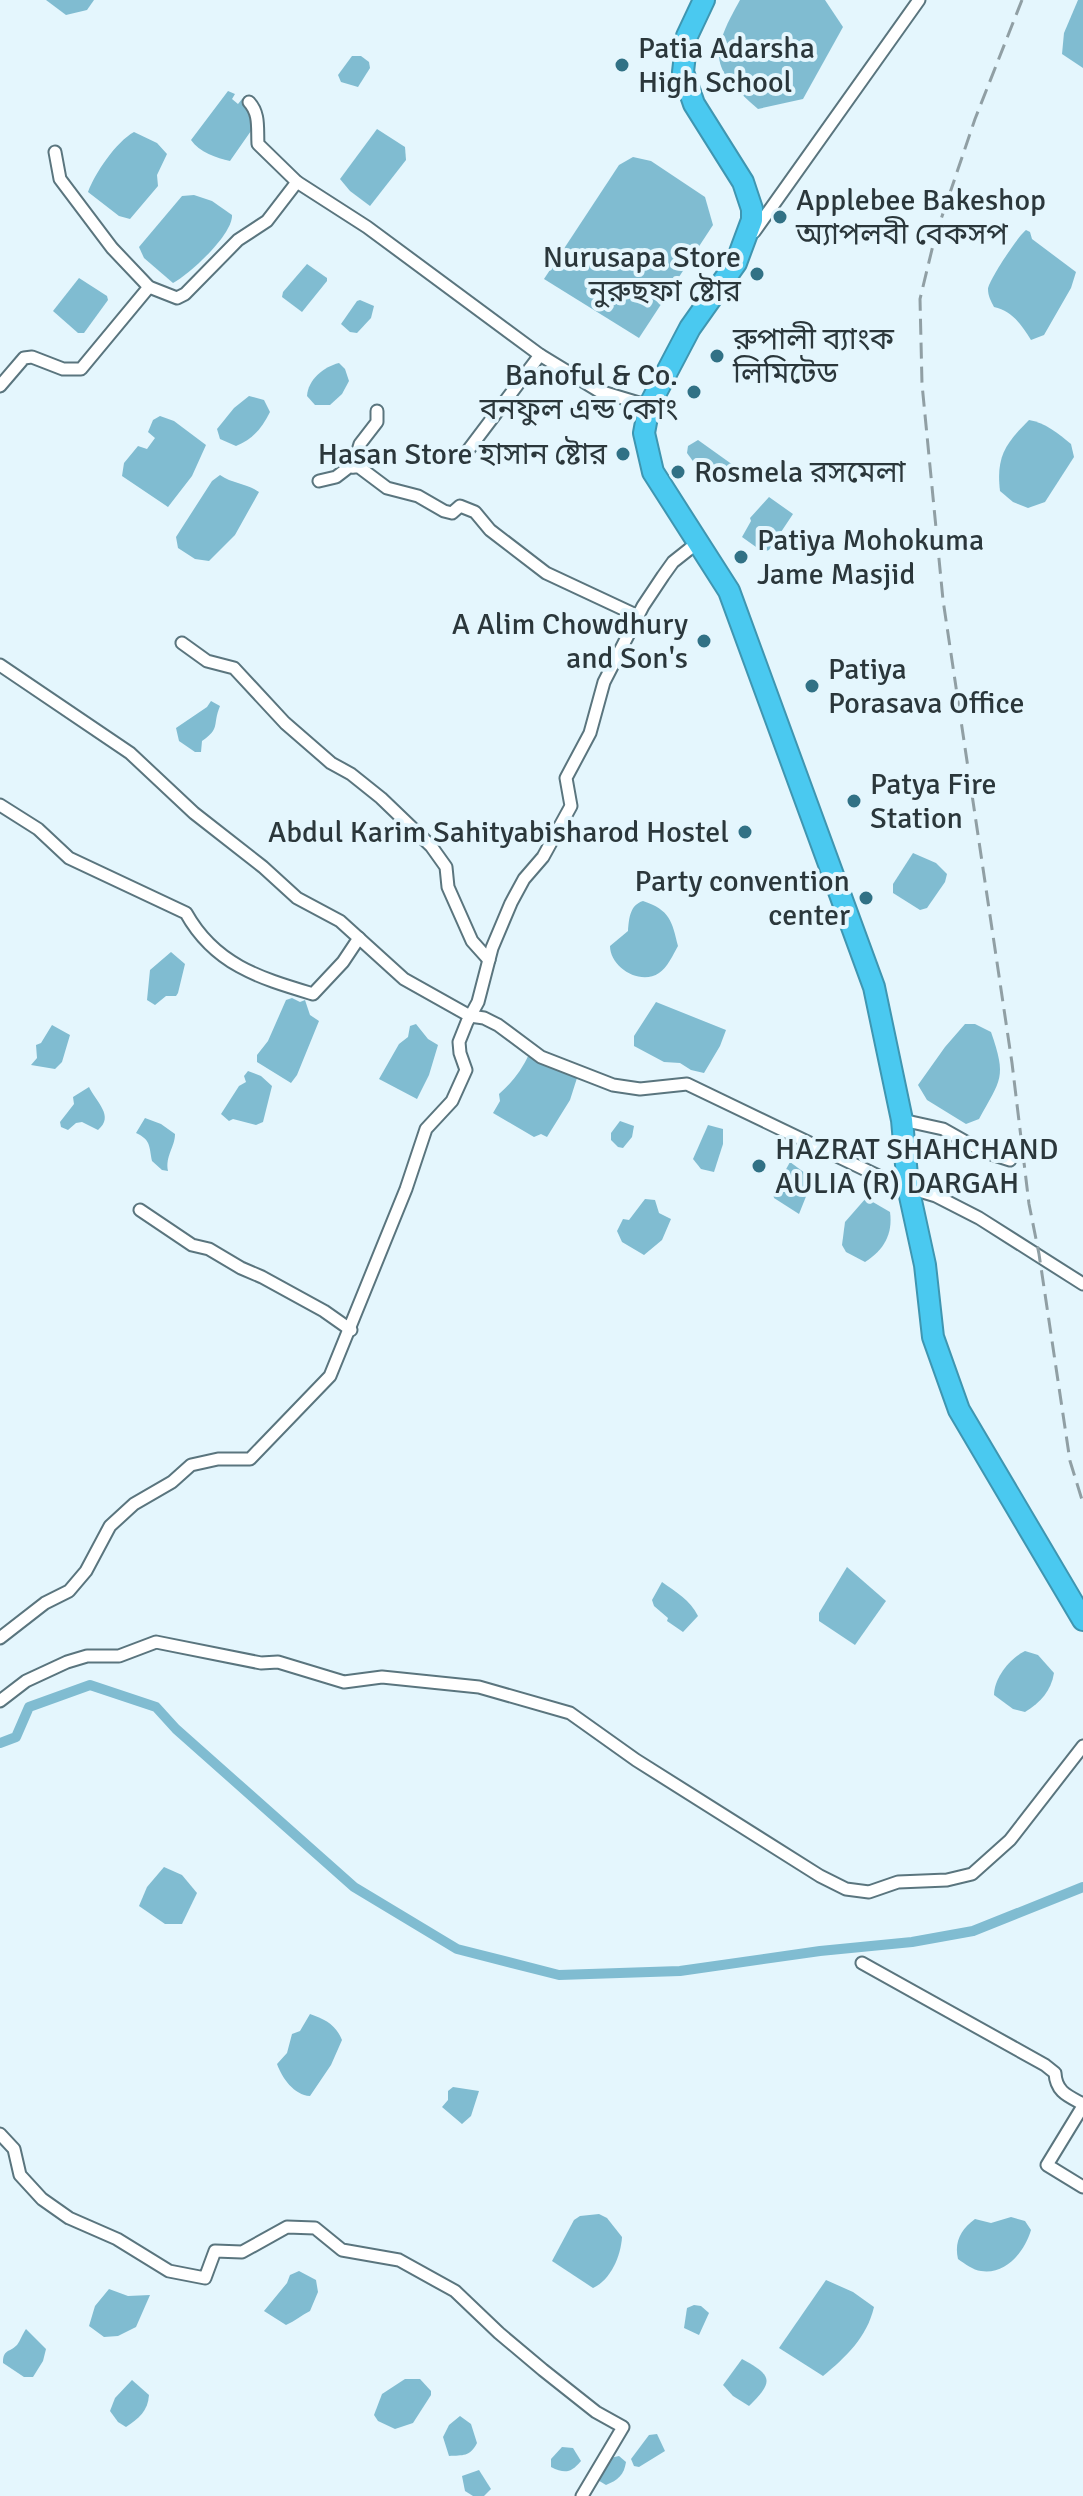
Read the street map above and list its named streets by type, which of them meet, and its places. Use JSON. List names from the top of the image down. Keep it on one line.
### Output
{"places":["Patia Adarsha High School","Applebee Bakeshop অ্যাপলবী বেকসপ","Nurusapa Store নুরুছফা ষ্টোর","রুপালী ব্যাংক লিমিটেড","Banoful & Co. বনফুল এন্ড কোং","Hasan Store হাসান ষ্টোর","Rosmela রসমেলা","Patiya Mohokuma Jame Masjid","A Alim Chowdhury and Son's","Patiya Porasava Office","Patya Fire Station","Abdul Karim Sahityabisharod Hostel","Party convention center","HAZRAT SHAHCHAND AULIA (R) DARGAH"]}
